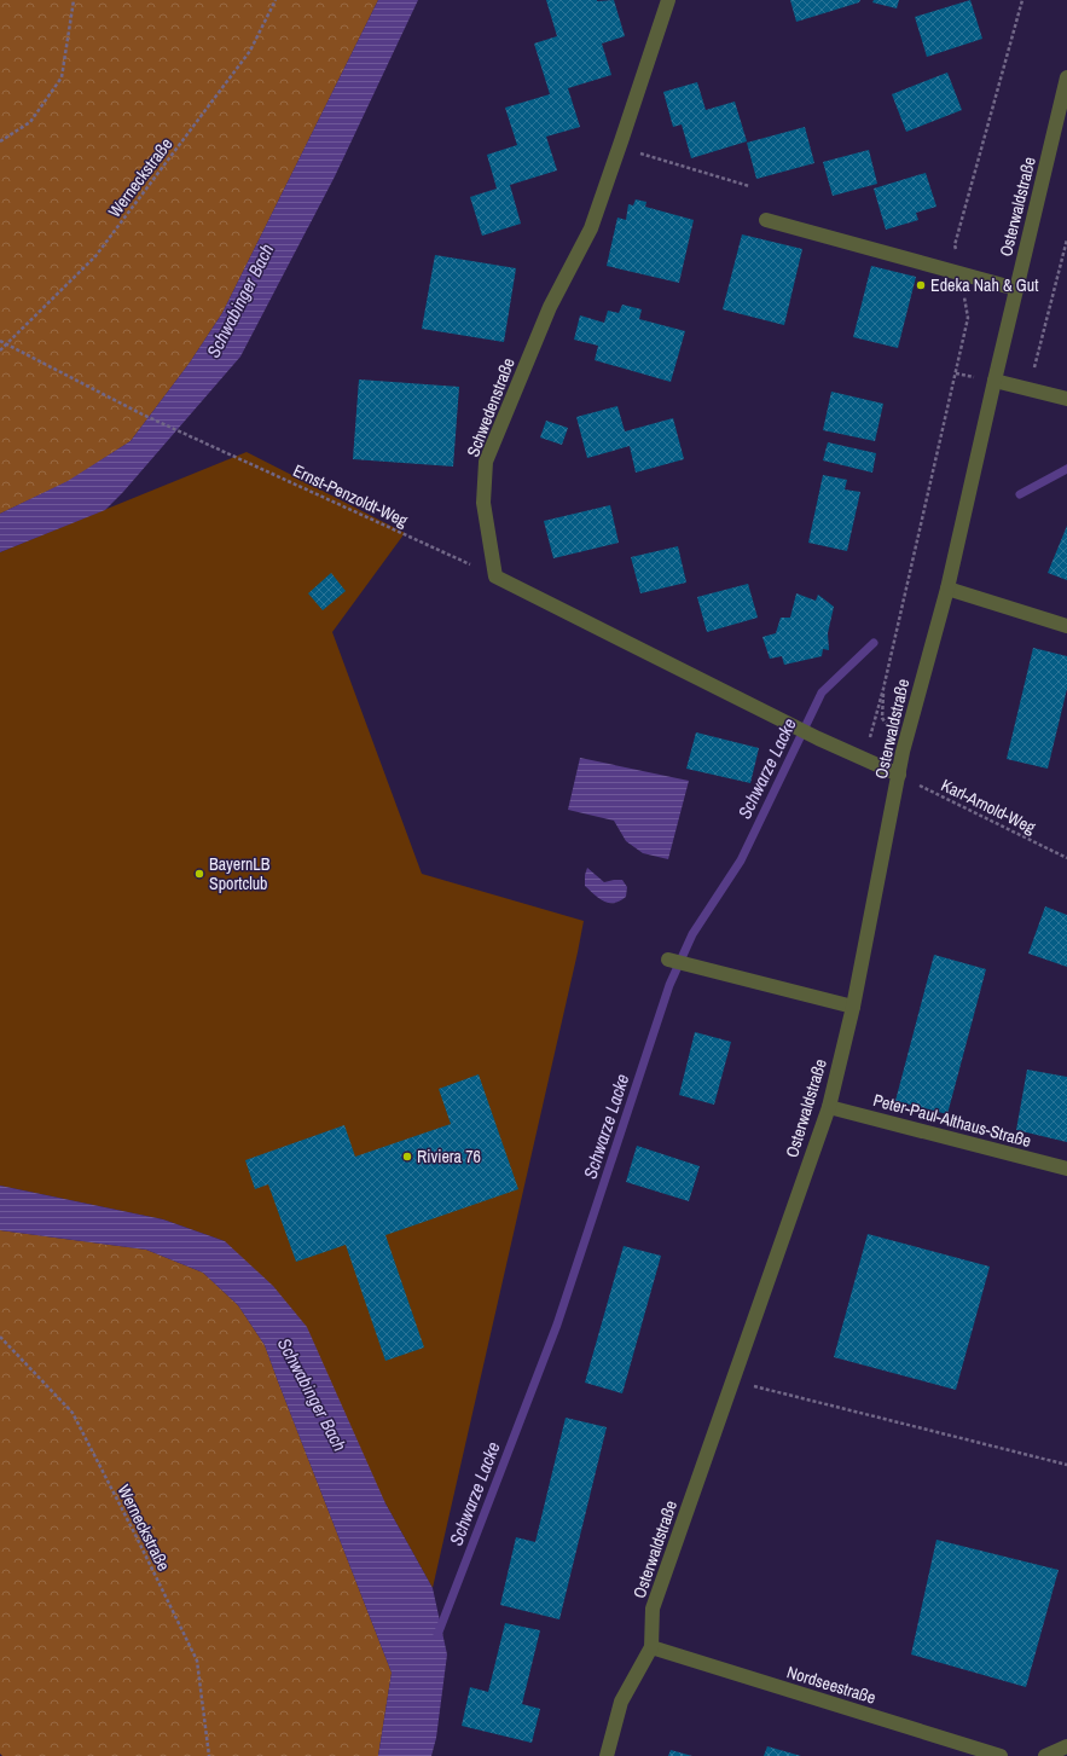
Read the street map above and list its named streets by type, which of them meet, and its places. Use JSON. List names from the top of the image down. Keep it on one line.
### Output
{"streets":{"street":["Osterwaldstraße","Schwedenstraße","Peter-Paul-Althaus-Straße","Nordseestraße"],"path":["Werneckstraße","Ernst-Penzoldt-Weg","Karl-Arnold-Weg"]},"crossings":[["Werneckstraße","Ernst-Penzoldt-Weg"],["Osterwaldstraße","Karl-Arnold-Weg"],["Osterwaldstraße","Peter-Paul-Althaus-Straße"],["Osterwaldstraße","Nordseestraße"],["Schwedenstraße","Ernst-Penzoldt-Weg"]],"water":["Schwabinger Bach","Schwarze Lacke"],"places":["Edeka Nah & Gut","BayernLB Sportclub","Riviera 76"]}
